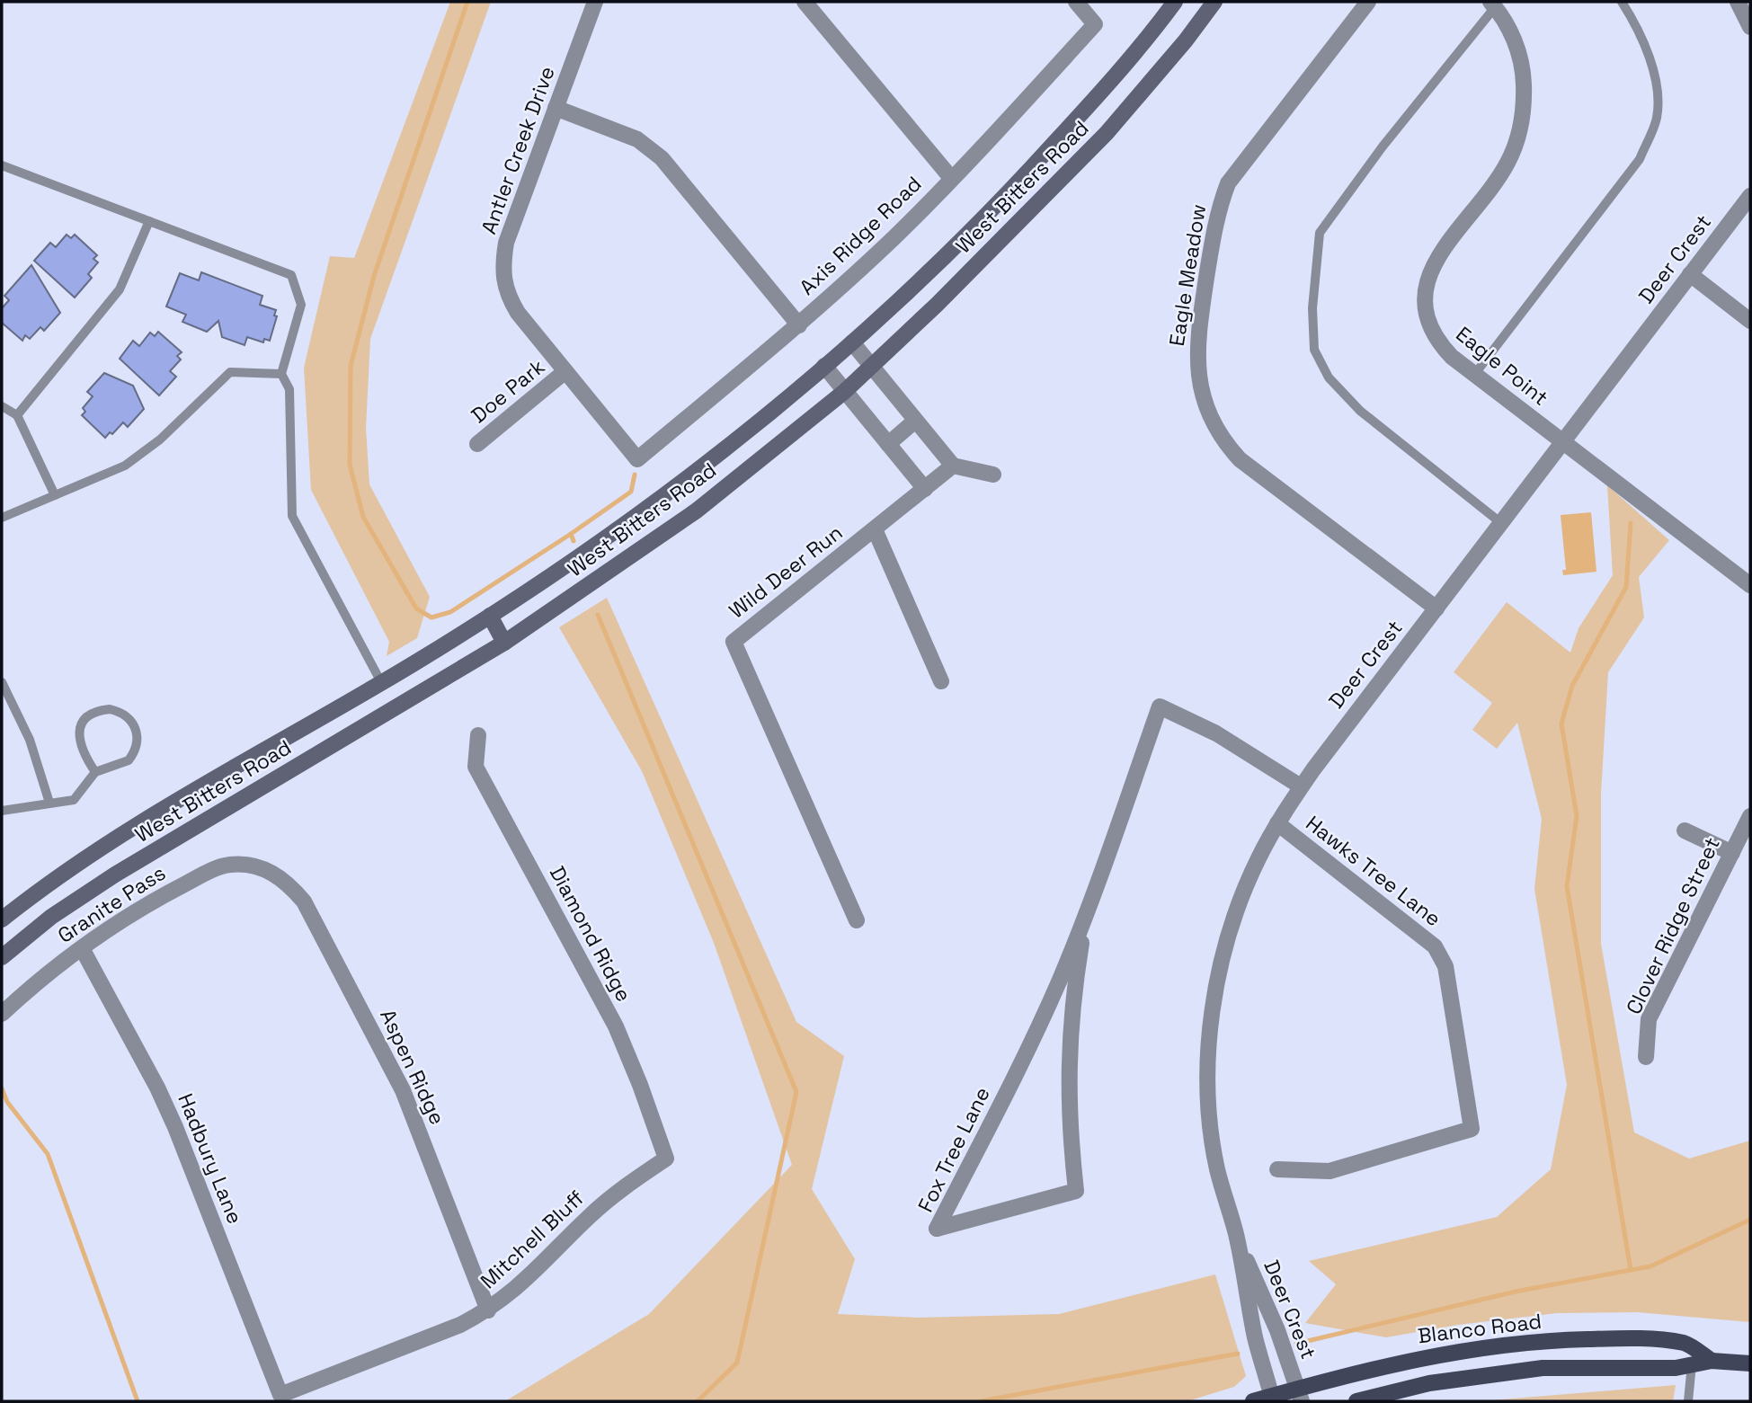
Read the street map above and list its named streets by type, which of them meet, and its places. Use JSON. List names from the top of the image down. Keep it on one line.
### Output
{"streets":{"main road":["West Bitters Road","Blanco Road"],"street":["Antler Creek Drive","Axis Ridge Road","Deer Crest","Eagle Meadow","Eagle Point","Doe Park","Wild Deer Run","Hawks Tree Lane","Granite Pass","Clover Ridge Street","Diamond Ridge","Aspen Ridge","Fox Tree Lane","Hadbury Lane","Mitchell Bluff"]},"crossings":[["Antler Creek Drive","Axis Ridge Road"],["Antler Creek Drive","Doe Park"],["Deer Crest","Eagle Meadow"],["Deer Crest","Eagle Point"],["Deer Crest","Hawks Tree Lane"],["Deer Crest","Fox Tree Lane"],["Deer Crest","Blanco Road"],["Granite Pass","Aspen Ridge"],["Granite Pass","Hadbury Lane"],["Diamond Ridge","Mitchell Bluff"],["Aspen Ridge","Mitchell Bluff"],["Hadbury Lane","Mitchell Bluff"]]}
